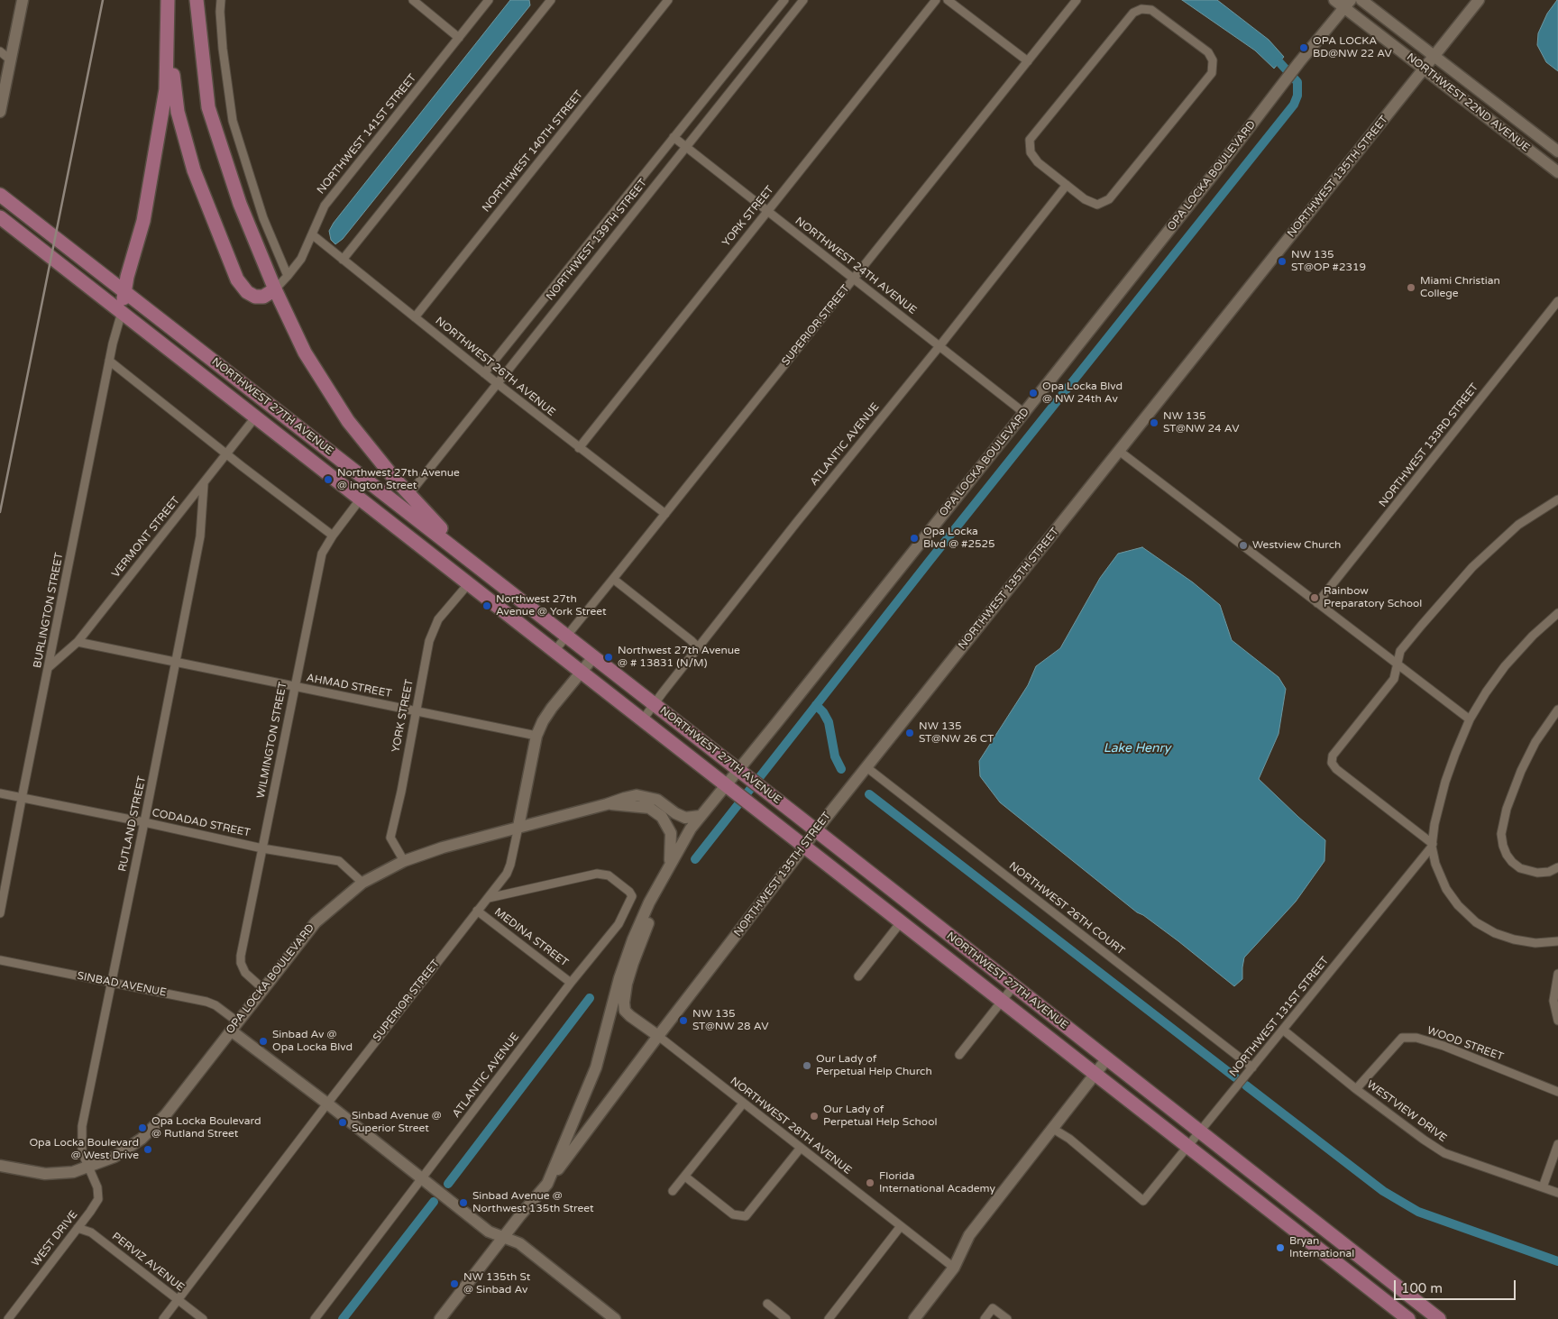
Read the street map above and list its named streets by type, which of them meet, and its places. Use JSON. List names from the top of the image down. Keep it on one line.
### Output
{"streets":{"main road":["NORTHWEST 22ND AVENUE","OPA LOCKA BOULEVARD","NORTHWEST 135TH STREET","SUPERIOR STREET","NORTHWEST 27TH AVENUE","SINBAD AVENUE"],"street":["NORTHWEST 141ST STREET","NORTHWEST 140TH STREET","YORK STREET","NORTHWEST 139TH STREET","NORTHWEST 24TH AVENUE","NORTHWEST 26TH AVENUE","ATLANTIC AVENUE","NORTHWEST 133RD STREET","VERMONT STREET","BURLINGTON STREET","AHMAD STREET","WILMINGTON STREET","CODADAD STREET","RUTLAND STREET","NORTHWEST 26TH COURT","MEDINA STREET","NORTHWEST 131ST STREET","WOOD STREET","WESTVIEW DRIVE","NORTHWEST 28TH AVENUE","WEST DRIVE","PERVIZ AVENUE"]},"crossings":[["NORTHWEST 22ND AVENUE","OPA LOCKA BOULEVARD"],["NORTHWEST 22ND AVENUE","NORTHWEST 135TH STREET"],["NORTHWEST 141ST STREET","NORTHWEST 26TH AVENUE"],["NORTHWEST 140TH STREET","NORTHWEST 26TH AVENUE"],["OPA LOCKA BOULEVARD","NORTHWEST 135TH STREET"],["OPA LOCKA BOULEVARD","YORK STREET"],["OPA LOCKA BOULEVARD","NORTHWEST 24TH AVENUE"],["OPA LOCKA BOULEVARD","SUPERIOR STREET"],["OPA LOCKA BOULEVARD","NORTHWEST 27TH AVENUE"],["OPA LOCKA BOULEVARD","WILMINGTON STREET"],["OPA LOCKA BOULEVARD","CODADAD STREET"],["OPA LOCKA BOULEVARD","RUTLAND STREET"],["OPA LOCKA BOULEVARD","SINBAD AVENUE"],["OPA LOCKA BOULEVARD","WEST DRIVE"],["NORTHWEST 135TH STREET","NORTHWEST 27TH AVENUE"],["NORTHWEST 135TH STREET","NORTHWEST 26TH COURT"],["NORTHWEST 135TH STREET","NORTHWEST 28TH AVENUE"],["YORK STREET","NORTHWEST 24TH AVENUE"],["YORK STREET","NORTHWEST 26TH AVENUE"],["YORK STREET","NORTHWEST 27TH AVENUE"],["YORK STREET","AHMAD STREET"],["NORTHWEST 139TH STREET","NORTHWEST 24TH AVENUE"],["NORTHWEST 139TH STREET","NORTHWEST 26TH AVENUE"],["NORTHWEST 24TH AVENUE","SUPERIOR STREET"],["NORTHWEST 24TH AVENUE","ATLANTIC AVENUE"],["SUPERIOR STREET","NORTHWEST 26TH AVENUE"],["SUPERIOR STREET","NORTHWEST 27TH AVENUE"],["SUPERIOR STREET","ATLANTIC AVENUE"],["SUPERIOR STREET","AHMAD STREET"],["SUPERIOR STREET","MEDINA STREET"],["SUPERIOR STREET","SINBAD AVENUE"],["SUPERIOR STREET","PERVIZ AVENUE"],["NORTHWEST 27TH AVENUE","ATLANTIC AVENUE"],["NORTHWEST 27TH AVENUE","VERMONT STREET"],["NORTHWEST 27TH AVENUE","BURLINGTON STREET"],["NORTHWEST 27TH AVENUE","WILMINGTON STREET"],["NORTHWEST 27TH AVENUE","NORTHWEST 131ST STREET"],["ATLANTIC AVENUE","MEDINA STREET"],["ATLANTIC AVENUE","SINBAD AVENUE"],["VERMONT STREET","BURLINGTON STREET"],["VERMONT STREET","AHMAD STREET"],["VERMONT STREET","RUTLAND STREET"],["BURLINGTON STREET","CODADAD STREET"],["AHMAD STREET","WILMINGTON STREET"],["AHMAD STREET","RUTLAND STREET"],["WILMINGTON STREET","CODADAD STREET"],["CODADAD STREET","RUTLAND STREET"],["RUTLAND STREET","SINBAD AVENUE"],["RUTLAND STREET","WEST DRIVE"],["NORTHWEST 26TH COURT","NORTHWEST 131ST STREET"],["NORTHWEST 131ST STREET","WESTVIEW DRIVE"],["WOOD STREET","WESTVIEW DRIVE"],["WEST DRIVE","PERVIZ AVENUE"]],"water":["Lake Henry"],"places":["OPA LOCKA BD@NW 22 AV","NW 135 ST@OP #2319","Miami Christian College","Opa Locka Blvd @ NW 24th Av","NW 135 ST@NW 24 AV","Northwest 27th Avenue @ ington Street","Opa Locka Blvd @ #2525","Westview Church","Rainbow Preparatory School","Northwest 27th Avenue @ York Street","Northwest 27th Avenue @ # 13831 (N/M)","NW 135 ST@NW 26 CT","NW 135 ST@NW 28 AV","Sinbad Av @ Opa Locka Blvd","Our Lady of Perpetual Help Church","Our Lady of Perpetual Help School","Sinbad Avenue @ Superior Street","Opa Locka Boulevard @ Rutland Street","Opa Locka Boulevard @ West Drive","Florida International Academy","Sinbad Avenue @ Northwest 135th Street","Bryan International","NW 135th St @ Sinbad Av"],"scale_bar":"100 m"}
